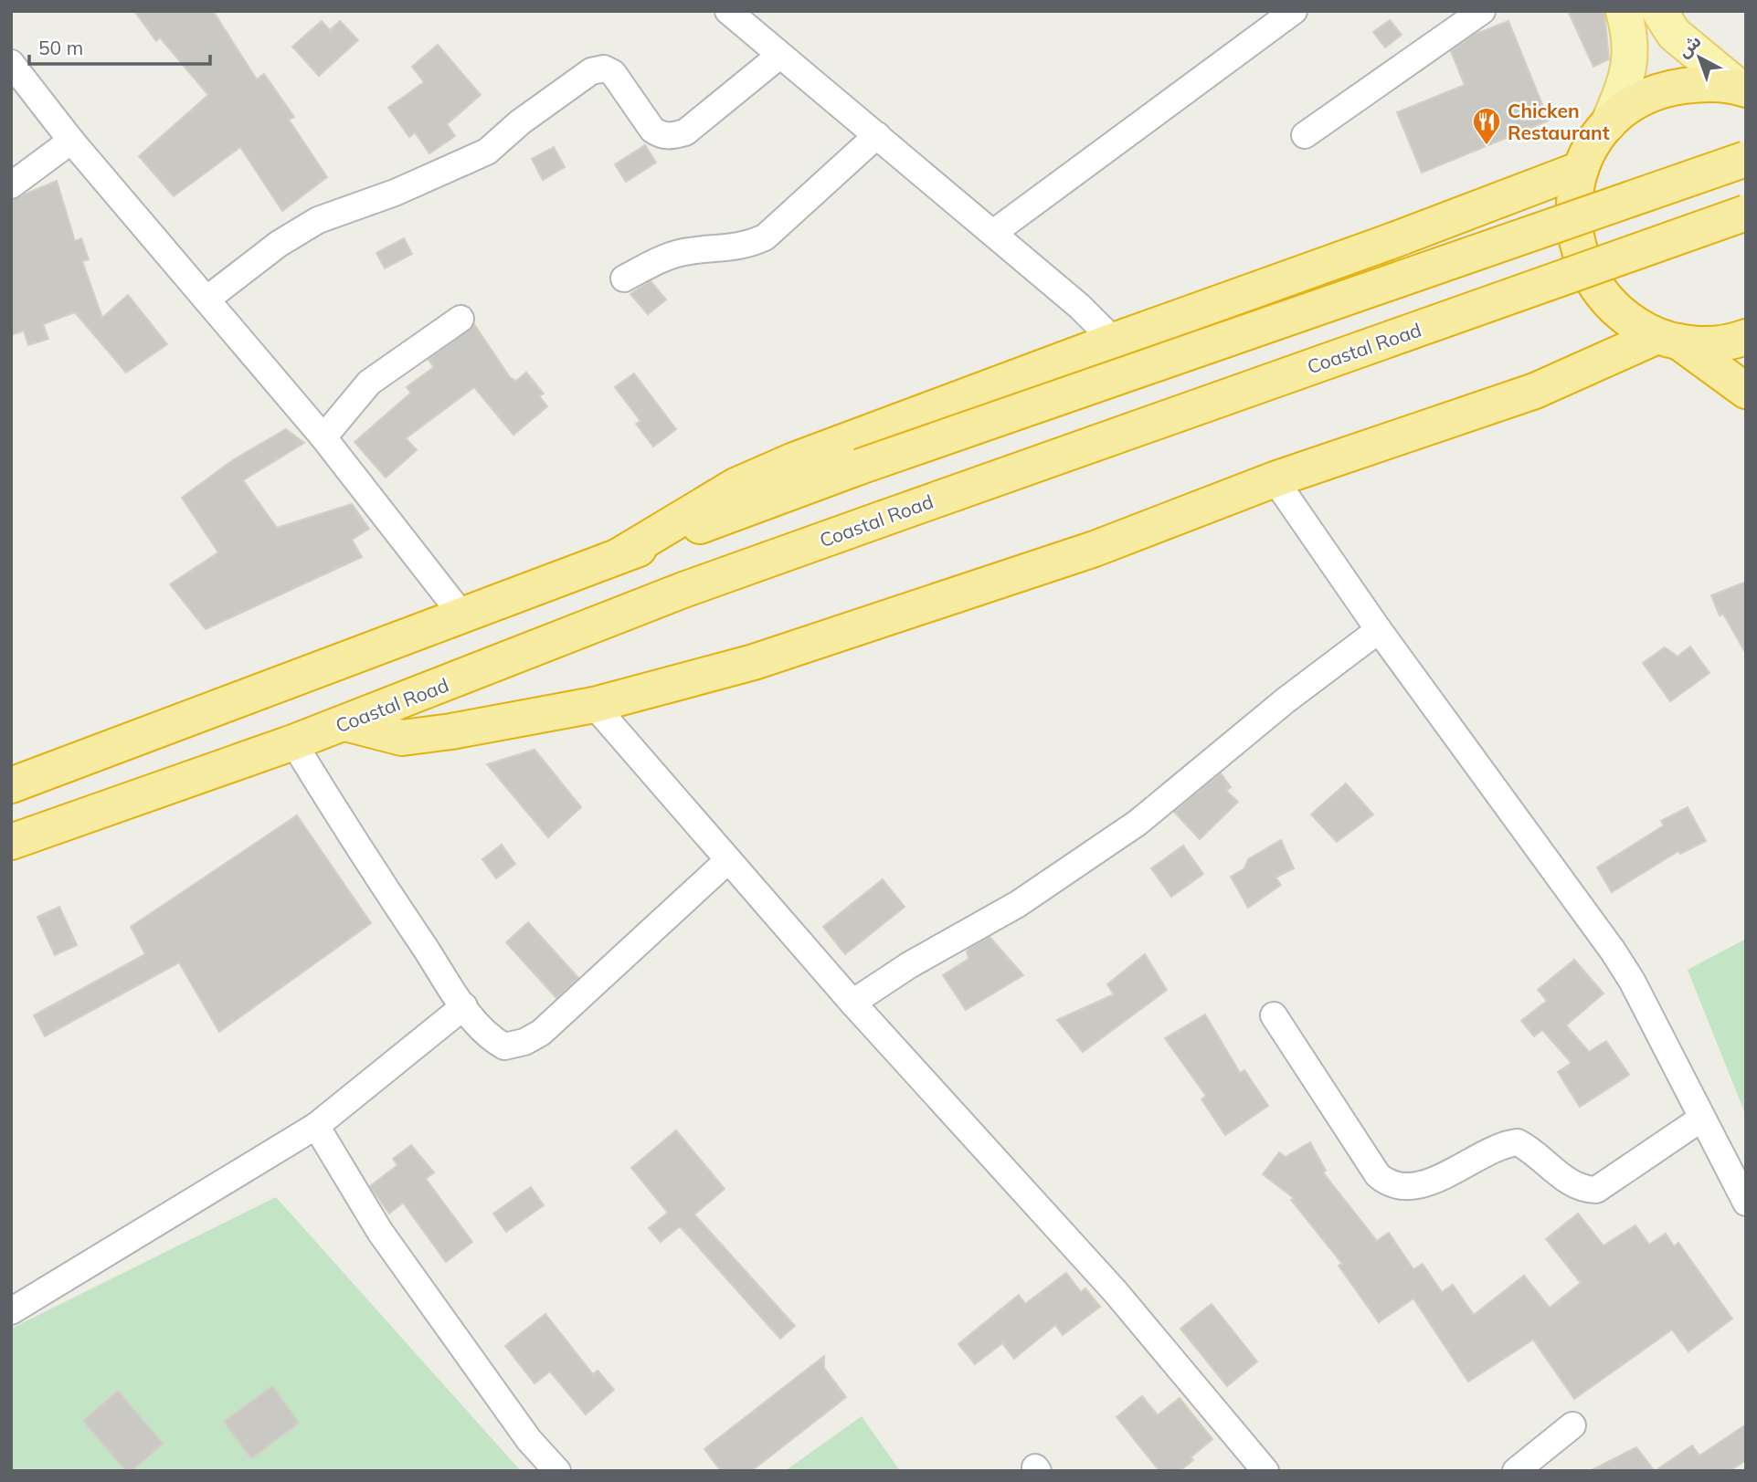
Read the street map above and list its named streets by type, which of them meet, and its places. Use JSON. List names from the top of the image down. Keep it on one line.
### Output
{"streets":{"highway":["Coastal Road"]},"places":{"restaurant":["Chicken Restaurant"]},"scale_bar":"50 m","north":"top left"}
